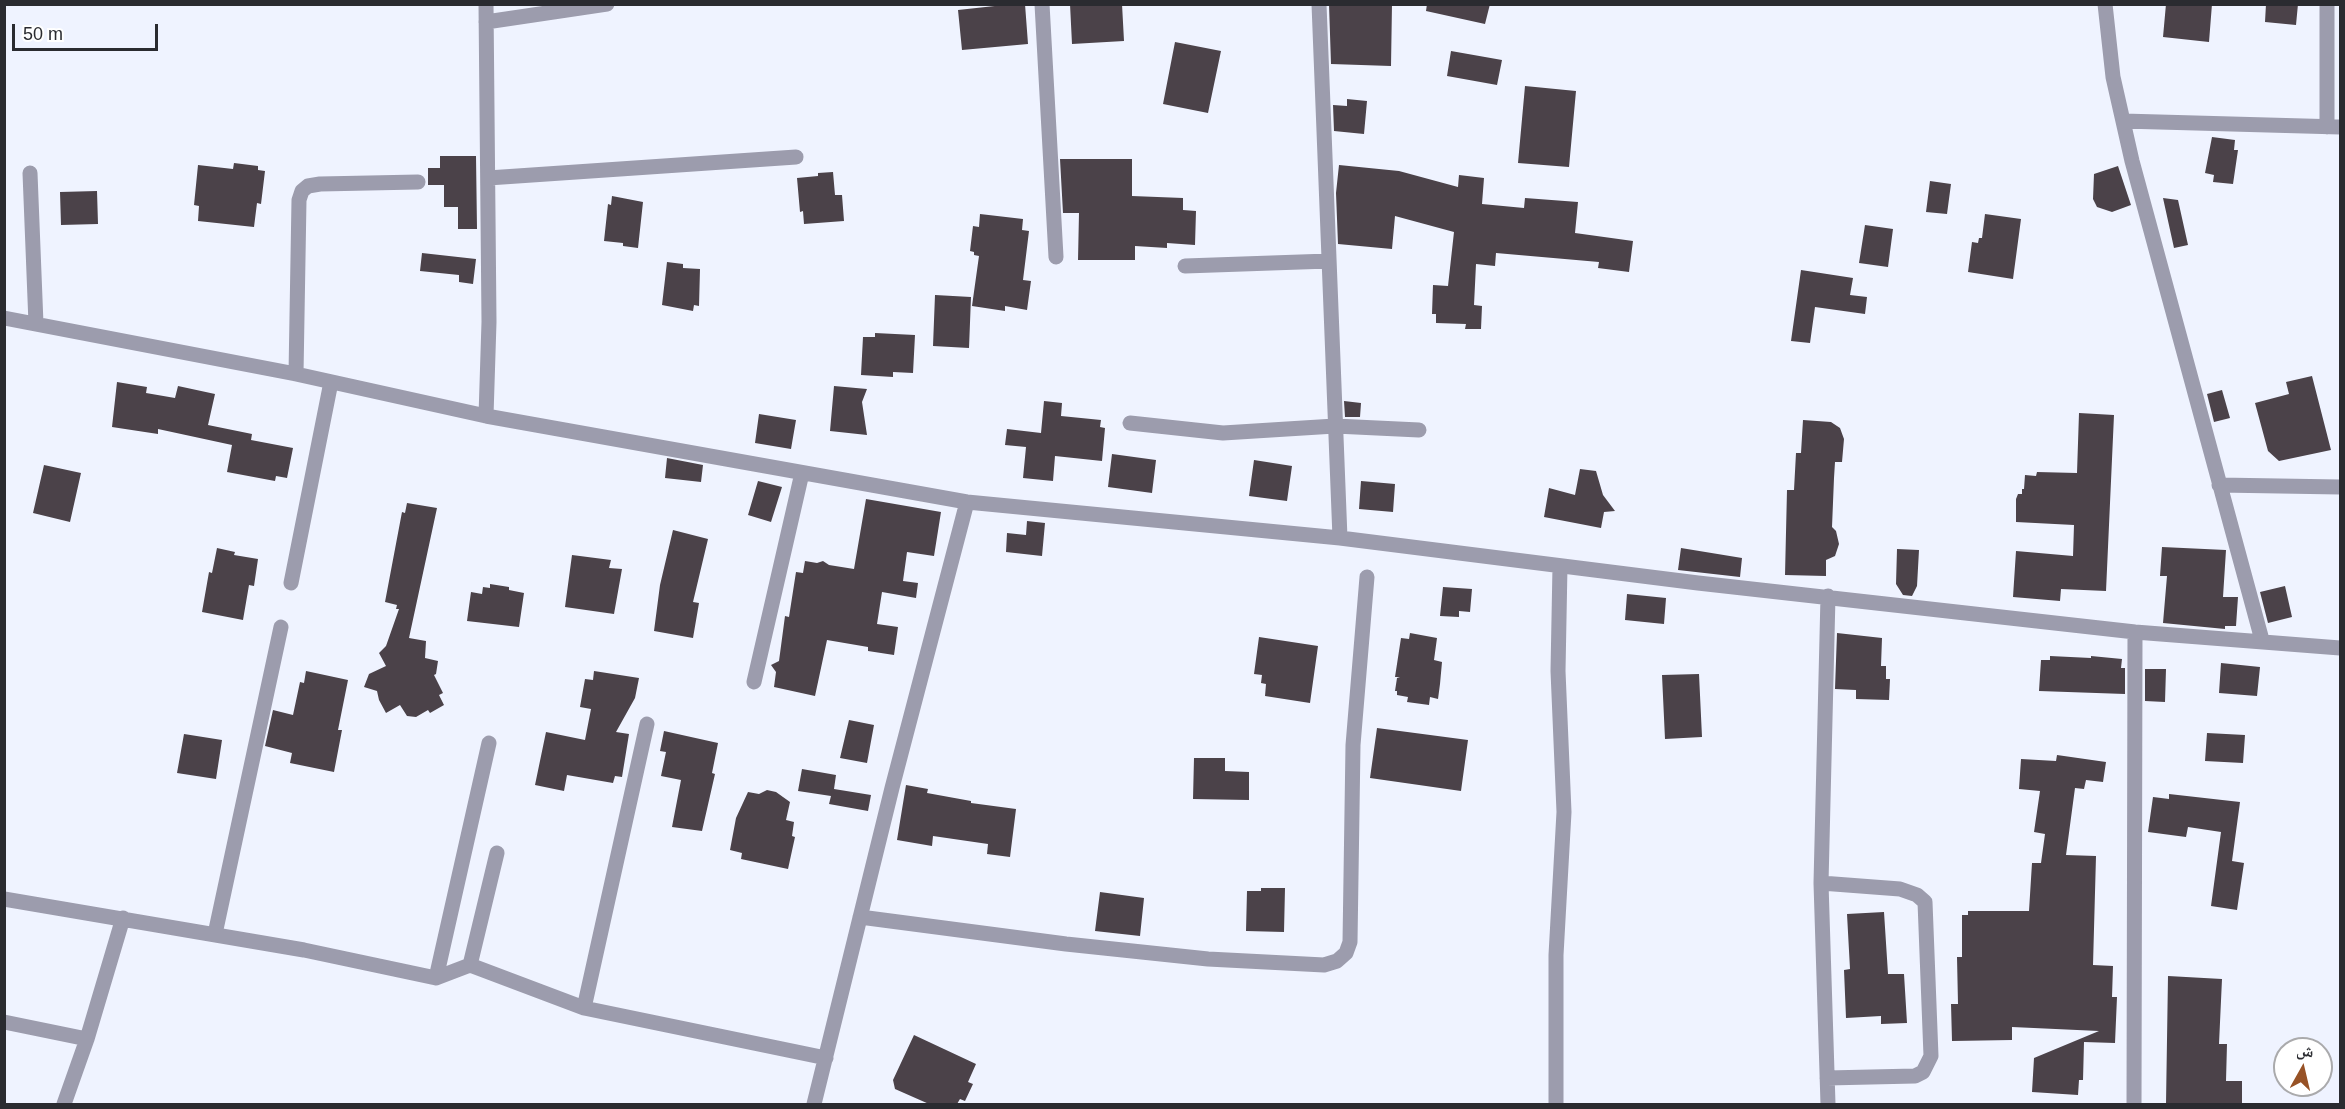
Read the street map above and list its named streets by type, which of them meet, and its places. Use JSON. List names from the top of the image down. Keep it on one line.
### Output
{"scale_bar":"50 m","north":"top"}
